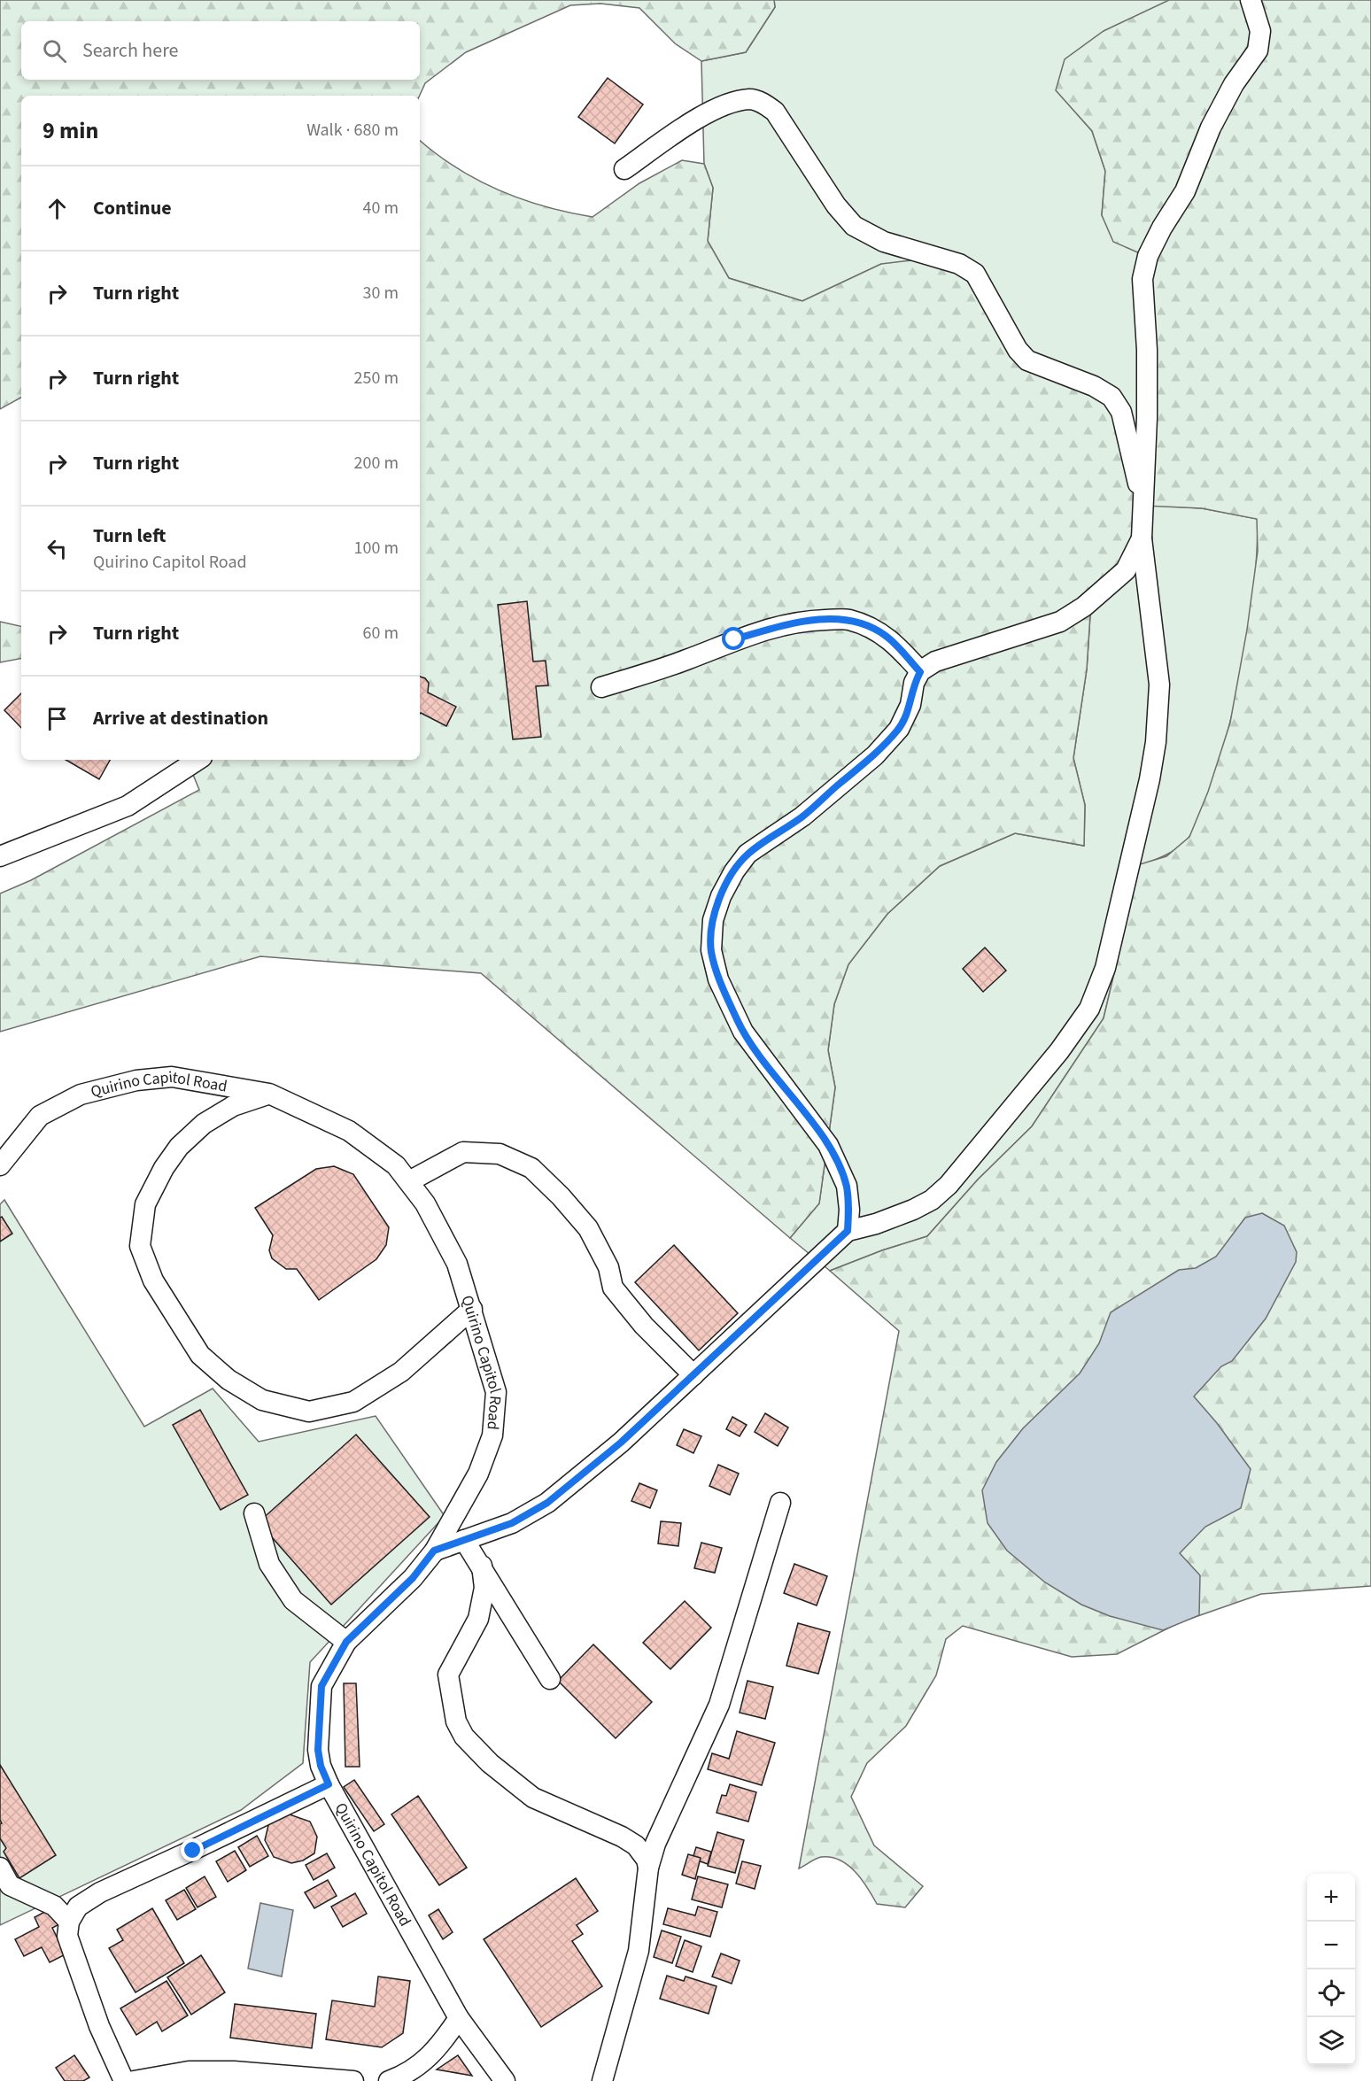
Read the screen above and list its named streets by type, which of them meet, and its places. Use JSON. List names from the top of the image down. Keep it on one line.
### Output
{"streets":{"street":["Quirino Capitol Road"]},"page":{"search":"Search here","heading":["9 min","Walk · 680 m"],"list":[["Continue","40 m"],["Turn right","30 m"],["Turn right","250 m"],["Turn right","200 m"],["Turn left","Quirino Capitol Road","100 m"],["Turn right","60 m"],"Arrive at destination"],"map_buttons":["+","−"]}}
